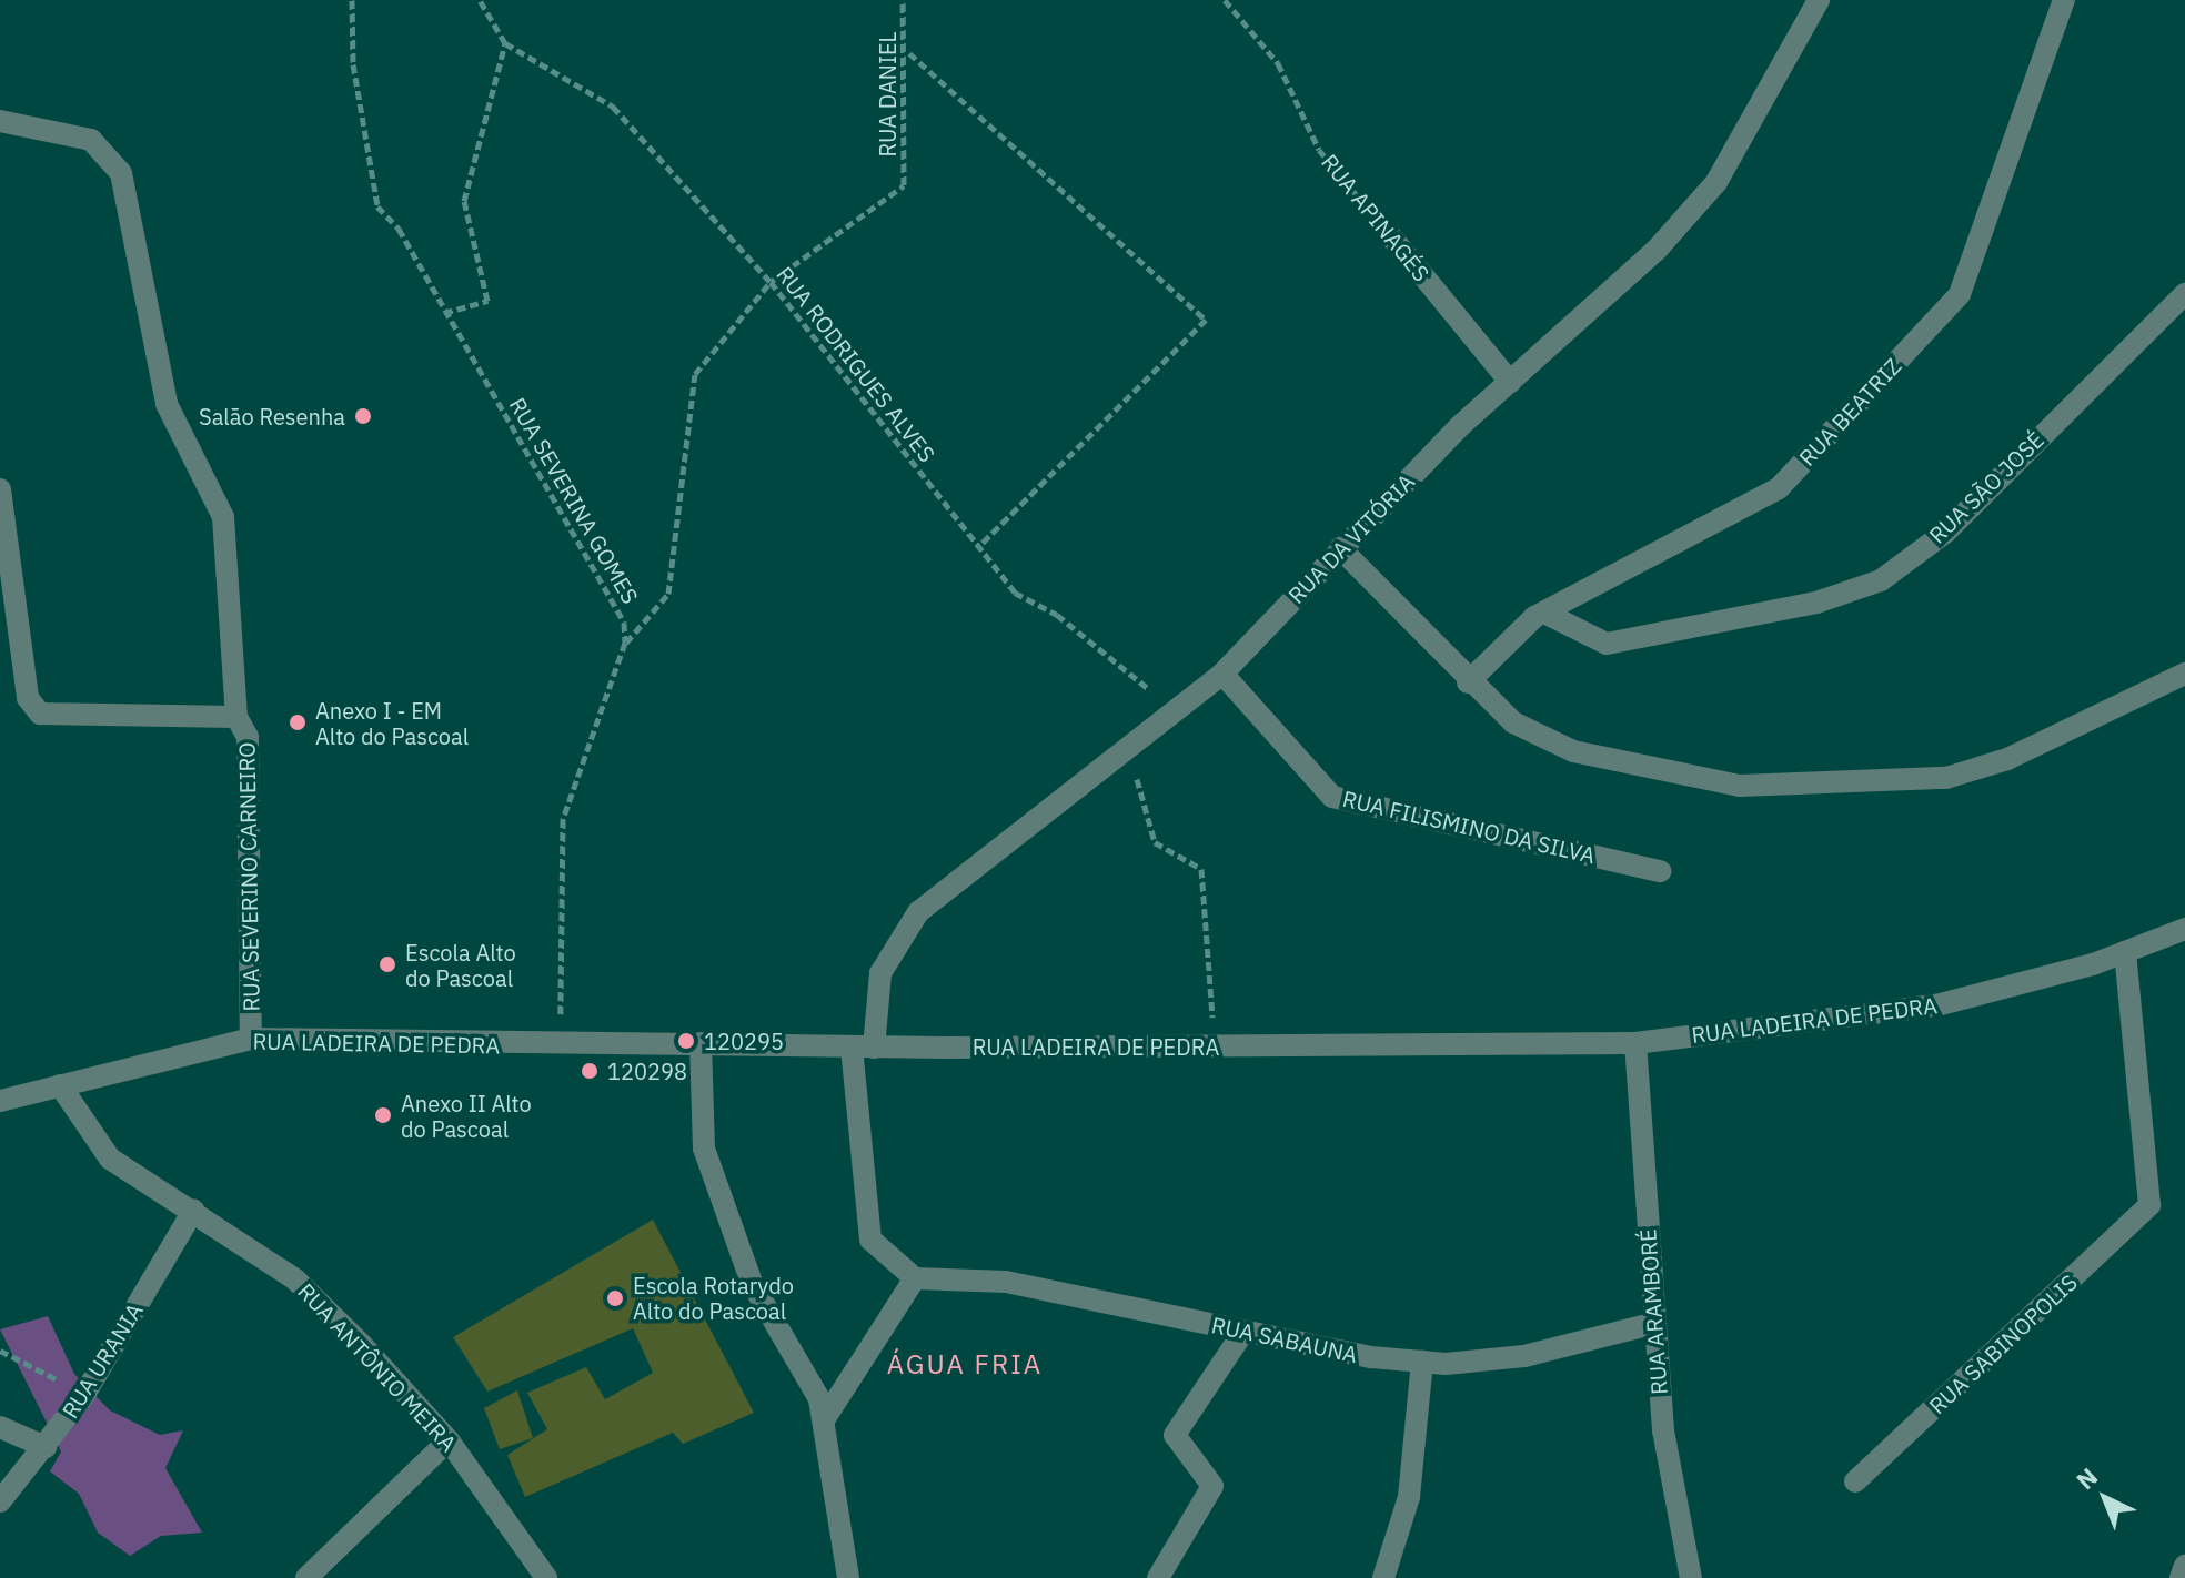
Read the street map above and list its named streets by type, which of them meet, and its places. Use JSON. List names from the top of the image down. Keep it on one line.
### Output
{"streets":{"street":["RUA APINAGÉS","RUA BEATRIZ","RUA SÃO JOSÉ","RUA DA VITÓRIA","RUA FILISMINO DA SILVA","RUA SEVERINO CARNEIRO","RUA LADEIRA DE PEDRA","RUA ARAMBORÉ","RUA SABAUNA","RUA SABINOPOLIS","RUA URANIA","RUA ANTÔNIO MEIRA"],"path":["RUA DANIEL","RUA RODRIGUES ALVES","RUA SEVERINA GOMES"]},"crossings":[["RUA DANIEL","RUA RODRIGUES ALVES"],["RUA APINAGÉS","RUA DA VITÓRIA"],["RUA RODRIGUES ALVES","RUA DA VITÓRIA"],["RUA BEATRIZ","RUA SÃO JOSÉ"],["RUA DA VITÓRIA","RUA FILISMINO DA SILVA"],["RUA DA VITÓRIA","RUA LADEIRA DE PEDRA"],["RUA DA VITÓRIA","RUA SABAUNA"],["RUA SEVERINO CARNEIRO","RUA LADEIRA DE PEDRA"],["RUA LADEIRA DE PEDRA","RUA ARAMBORÉ"],["RUA LADEIRA DE PEDRA","RUA SABINOPOLIS"],["RUA LADEIRA DE PEDRA","RUA ANTÔNIO MEIRA"],["RUA ARAMBORÉ","RUA SABAUNA"],["RUA URANIA","RUA ANTÔNIO MEIRA"]],"districts":["ÁGUA FRIA"],"places":["Salão Resenha","Anexo I - EM Alto do Pascoal","Escola Alto do Pascoal","120295","120298","Anexo II Alto do Pascoal","Escola Rotarydo Alto do Pascoal"],"north":"top left"}
